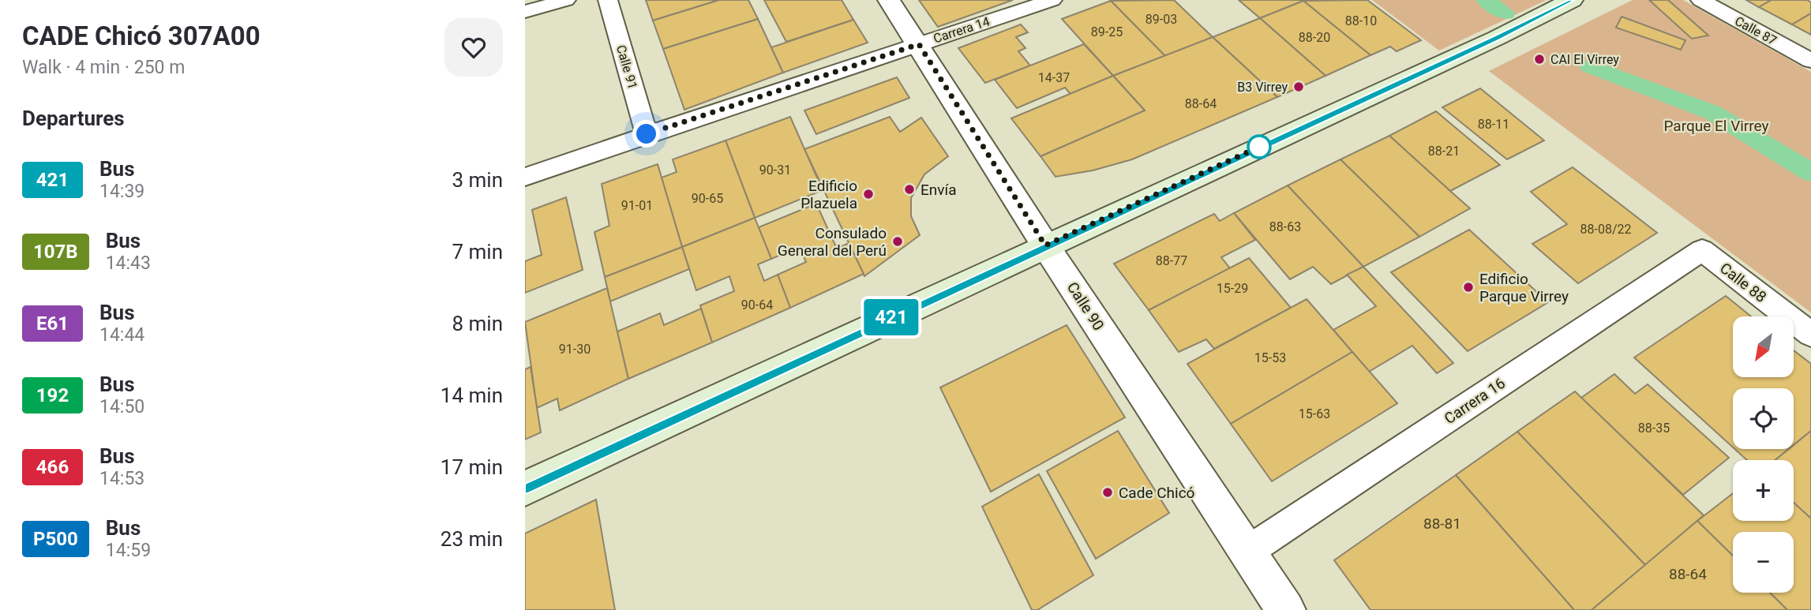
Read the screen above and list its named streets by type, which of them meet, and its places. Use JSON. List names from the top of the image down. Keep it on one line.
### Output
{"streets":{"street":["Carrera 14","Calle 87","Calle 91","Calle 88","Calle 90","Carrera 16"]},"crossings":[["Carrera 14","Calle 91"],["Carrera 14","Calle 90"],["Calle 88","Carrera 16"],["Calle 90","Carrera 16"]],"parks":["Parque El Virrey"],"places":["CAI El Virrey","B3 Virrey","Envía","Edificio Plazuela","Consulado General del Perú","Edificio Parque Virrey","Cade Chicó"],"lines":["bus line 421"],"house_numbers":["89-03","88-10","89-25","88-20","14-37","88-64","88-11","88-21","90-31","90-65","91-01","88-63","88-08/22","88-77","15-29","90-64","91-30","15-53","15-63","88-35","88-81","88-64"],"north":"bottom left","page":{"heading":[["CADE Chicó 307A00","Walk · 4 min · 250 m"],"Departures"],"on_map":"421","list":[{"mark":"421","name":"Bus","note":"14:39","value":"3 min"},{"mark":"107B","name":"Bus","note":"14:43","value":"7 min"},{"mark":"E61","name":"Bus","note":"14:44","value":"8 min"},{"mark":"192","name":"Bus","note":"14:50","value":"14 min"},{"mark":"466","name":"Bus","note":"14:53","value":"17 min"},{"mark":"P500","name":"Bus","note":"14:59","value":"23 min"}],"map_buttons":["+","−"]}}
